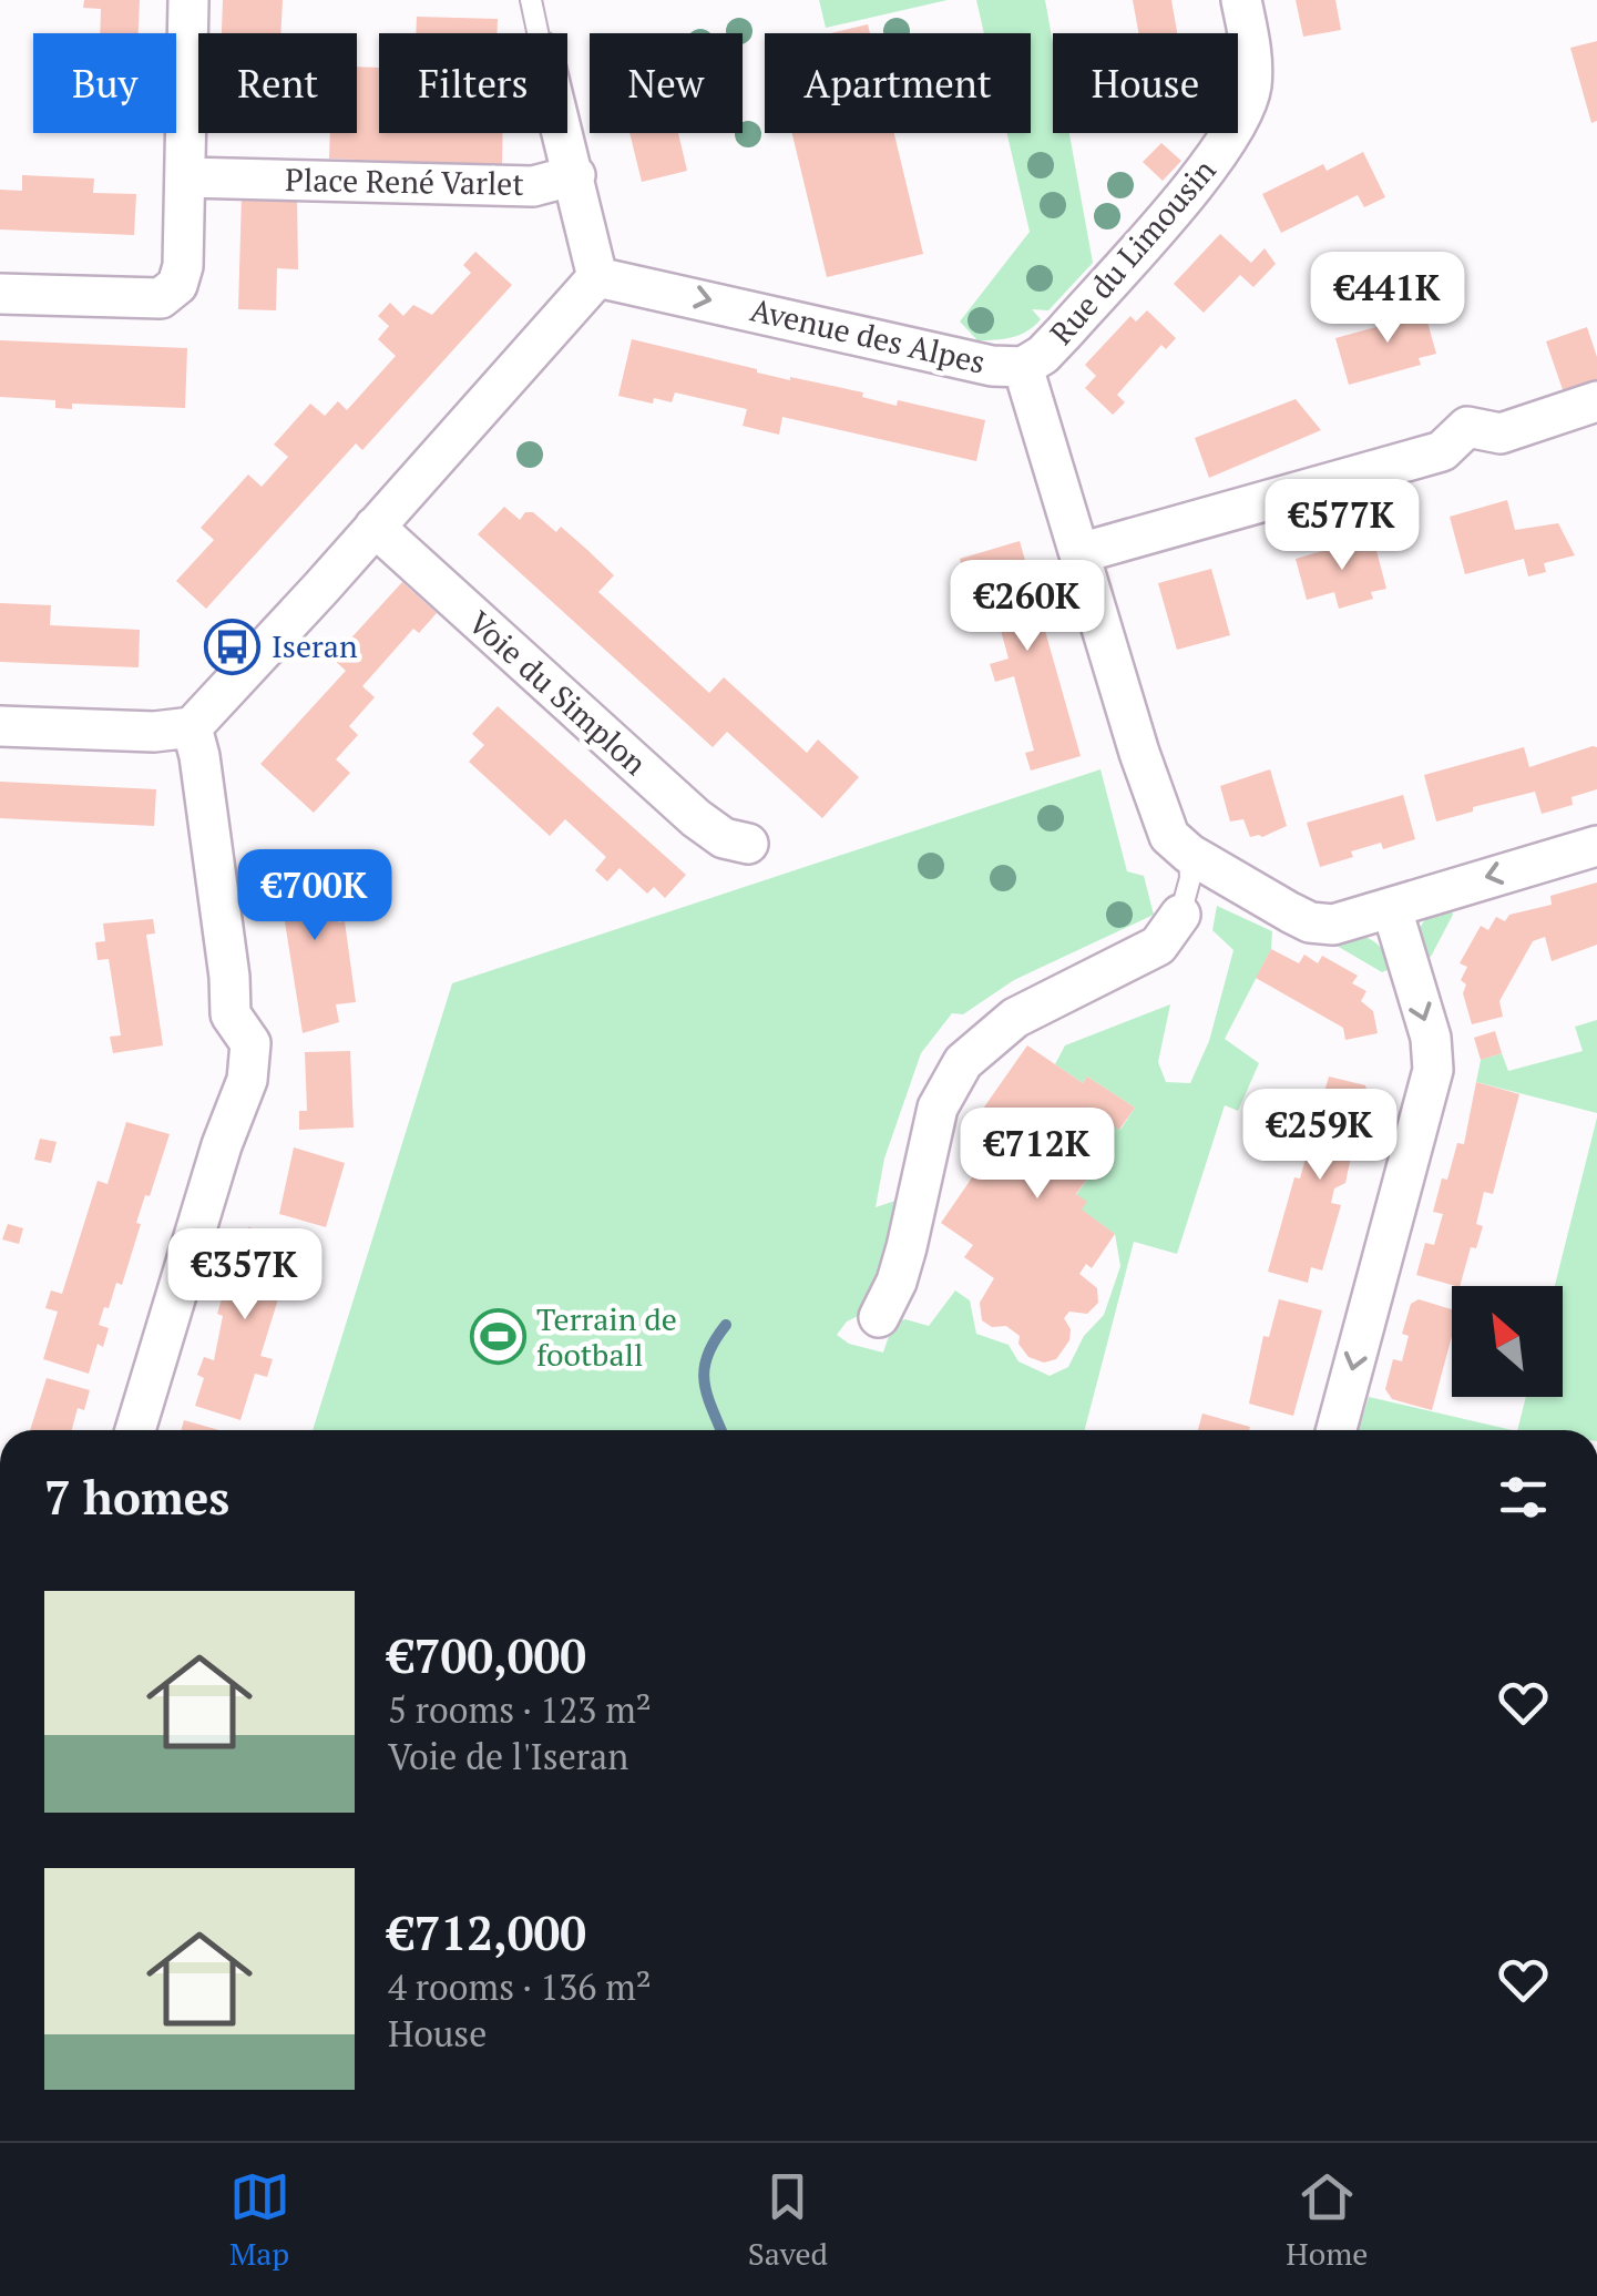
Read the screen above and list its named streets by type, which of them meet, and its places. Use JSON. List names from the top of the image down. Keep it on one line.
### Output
{"streets":{"street":["Place René Varlet","Rue du Limousin","Avenue des Alpes","Voie du Simplon"]},"crossings":[["Rue du Limousin","Avenue des Alpes"]],"one_way":["Avenue des Alpes"],"places":{"bus stop":["Iseran"],"sports":["Terrain de football"]},"north":"top left","page":{"chip":["Buy","Rent","Filters","New","Apartment","House"],"price":["€441K","€577K","€260K","€700K","€259K","€712K","€357K"],"heading":"7 homes","list":[{"name":"€700,000","note":"5 rooms · 123 m² · Voie de l'Iseran"},{"name":"€712,000","note":"4 rooms · 136 m² · House"}],"tabs":["Map","Saved","Home"]}}
